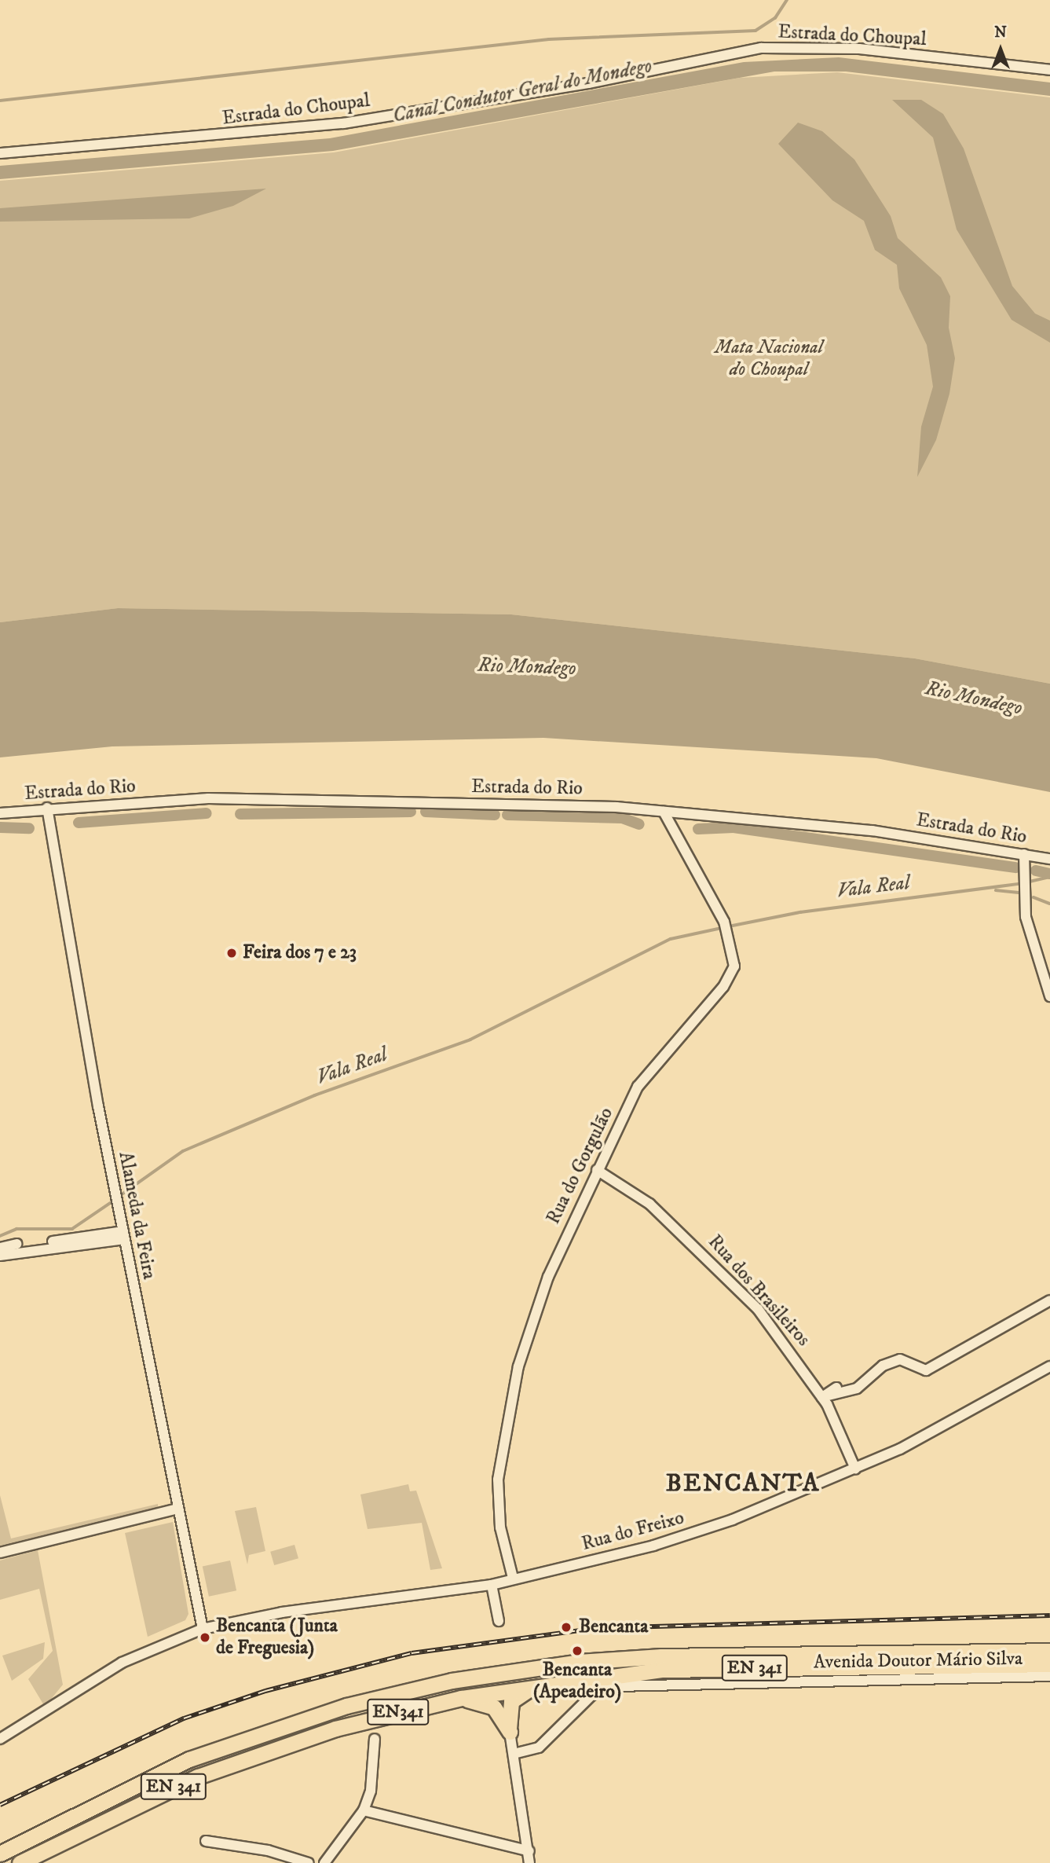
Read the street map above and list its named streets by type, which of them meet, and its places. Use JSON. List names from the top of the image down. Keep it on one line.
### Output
{"streets":{"highway":["EN 341","EN341"],"street":["Estrada do Choupal","Estrada do Rio","Rua do Gorgulão","Alameda da Feira","Rua dos Brasileiros","Rua do Freixo","Avenida Doutor Mário Silva"]},"crossings":[["Estrada do Rio","Rua do Gorgulão"],["Estrada do Rio","Alameda da Feira"],["Rua do Gorgulão","Rua dos Brasileiros"],["Rua do Gorgulão","Rua do Freixo"],["Alameda da Feira","Rua do Freixo"],["Rua dos Brasileiros","Rua do Freixo"],["EN 341","EN341"]],"districts":["BENCANTA"],"water":["Canal Condutor Geral do Mondego","Rio Mondego","Vala Real"],"parks":["Mata Nacional do Choupal"],"places":["Feira dos 7 e 23","Bencanta","Bencanta (Junta de Freguesia)","Bencanta (Apeadeiro)"],"north":"top"}
